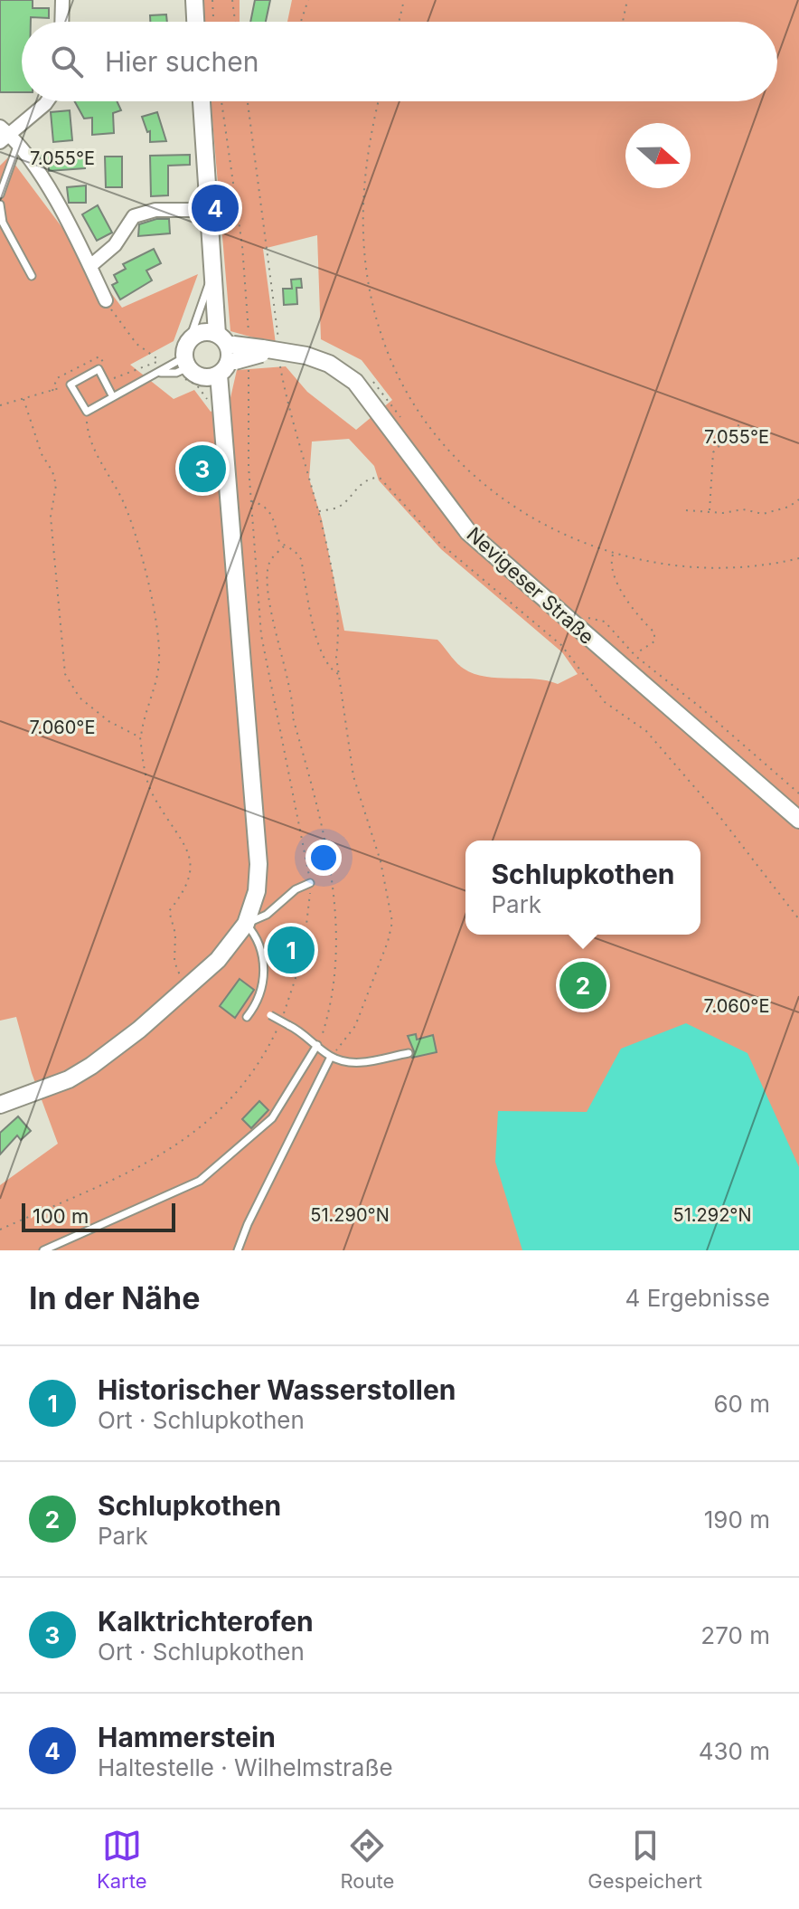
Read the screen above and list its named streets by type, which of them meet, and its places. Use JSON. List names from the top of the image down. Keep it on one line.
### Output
{"streets":{"main road":["Nevigeser Straße"]},"scale_bar":"100 m","north":"right","page":{"search":"Hier suchen","pins":["4","3","1","2"],"popup":["Schlupkothen","Park"],"scale":"100 m","heading":["In der Nähe","4 Ergebnisse"],"list":[{"mark":"1","name":"Historischer Wasserstollen","note":"Ort · Schlupkothen","value":"60 m"},{"mark":"2","name":"Schlupkothen","note":"Park","value":"190 m"},{"mark":"3","name":"Kalktrichterofen","note":"Ort · Schlupkothen","value":"270 m"},{"mark":"4","name":"Hammerstein","note":"Haltestelle · Wilhelmstraße","value":"430 m"}],"nav":["Karte","Route","Gespeichert"]},"coordinates":["7.055°E","7.060°E","51.290°N","51.292°N"]}
